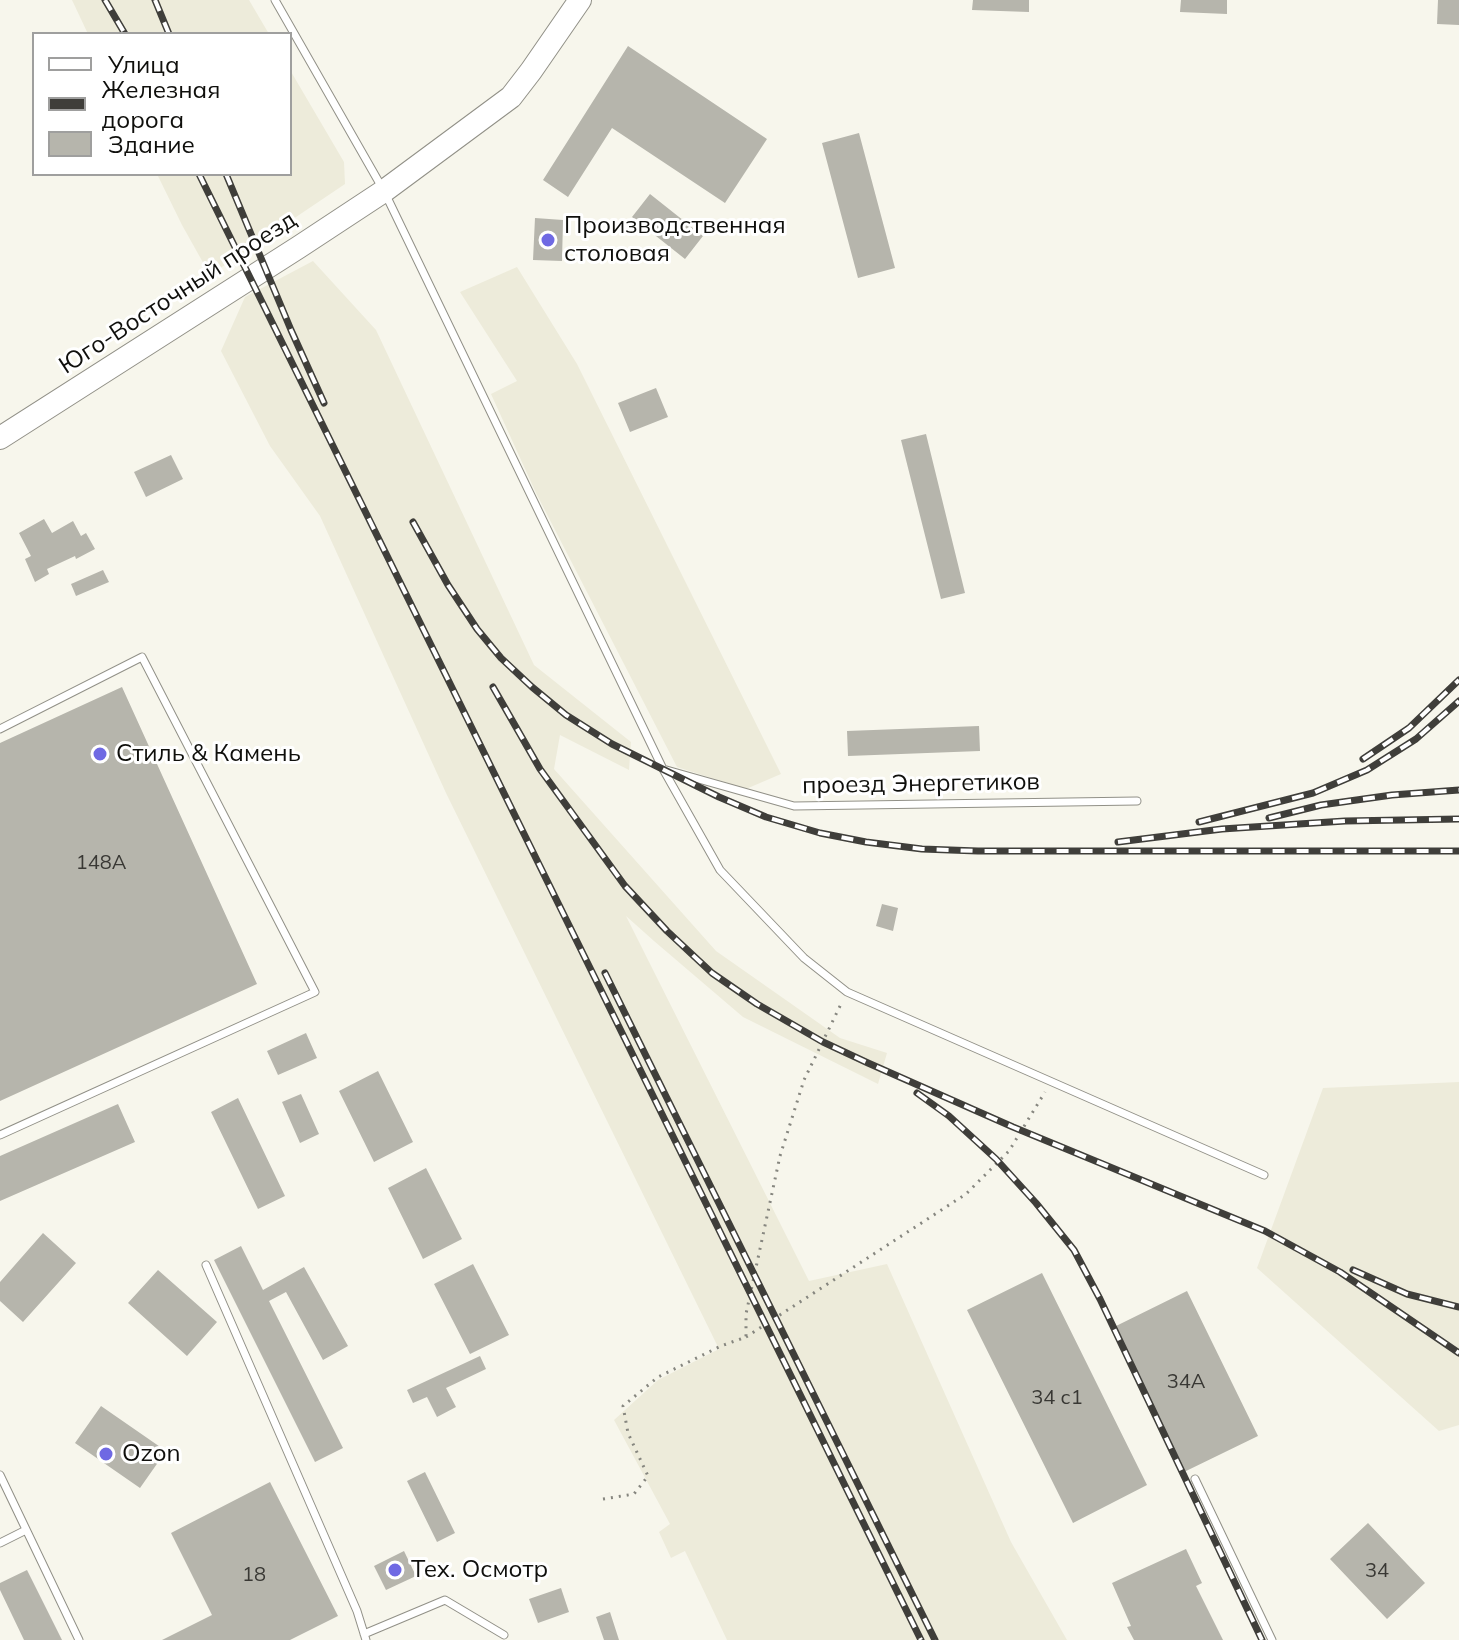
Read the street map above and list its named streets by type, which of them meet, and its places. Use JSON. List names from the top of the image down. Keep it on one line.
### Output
{"streets":{"main road":["Юго-Восточный проезд"],"lane":["проезд Энергетиков"]},"places":["Производственная столовая","Стиль & Камень","Ozon","Тех. Осмотр"],"house_numbers":["148А","34А","34 с1","34","18"],"legend":["Улица","Железная дорога","Здание"]}
